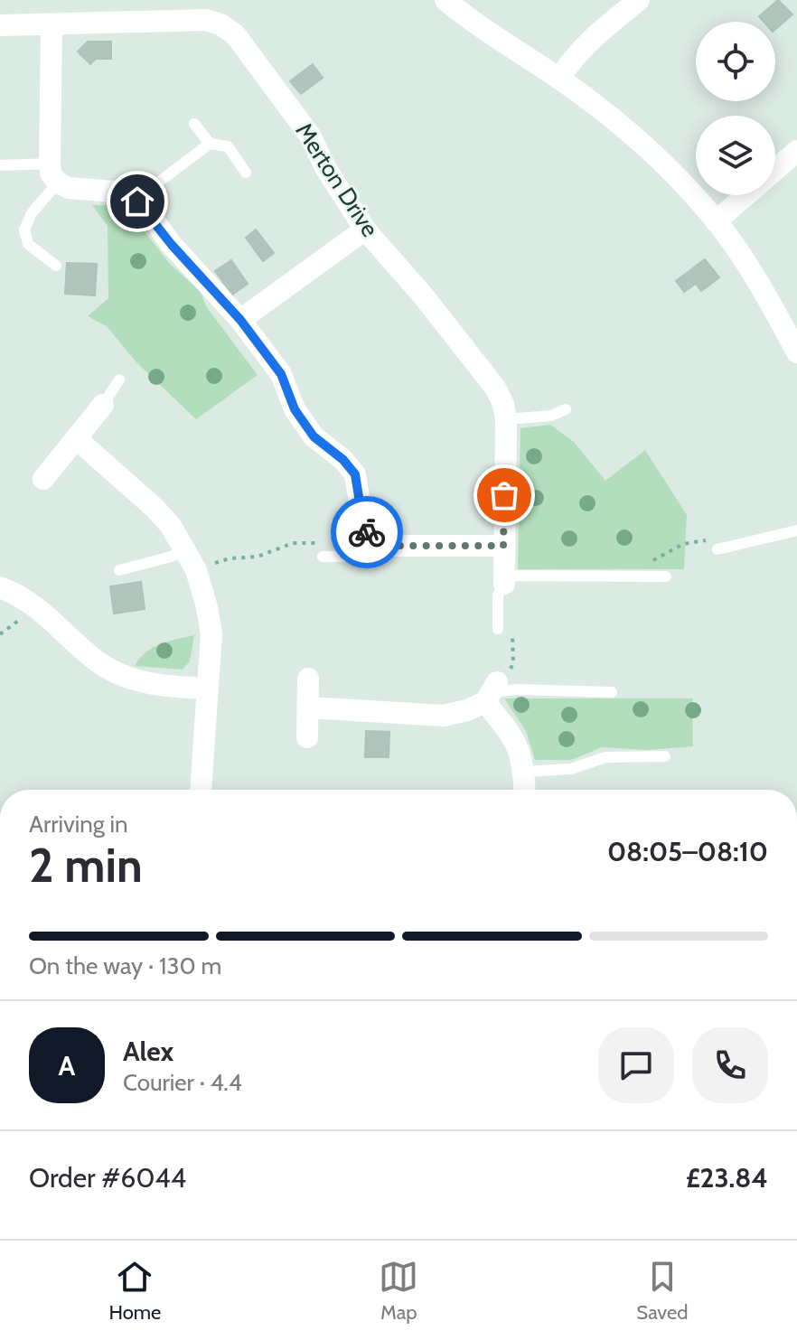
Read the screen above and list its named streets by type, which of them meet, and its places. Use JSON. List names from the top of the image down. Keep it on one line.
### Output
{"streets":{"street":["Merton Drive"]},"page":{"heading":["2 min","Arriving in","08:05–08:10"],"panel":["Alex","Courier · 4.4","Order #6044","£23.84"],"bar":"On the way · 130 m","round":"A","tabs":["Home","Map","Saved"]}}
